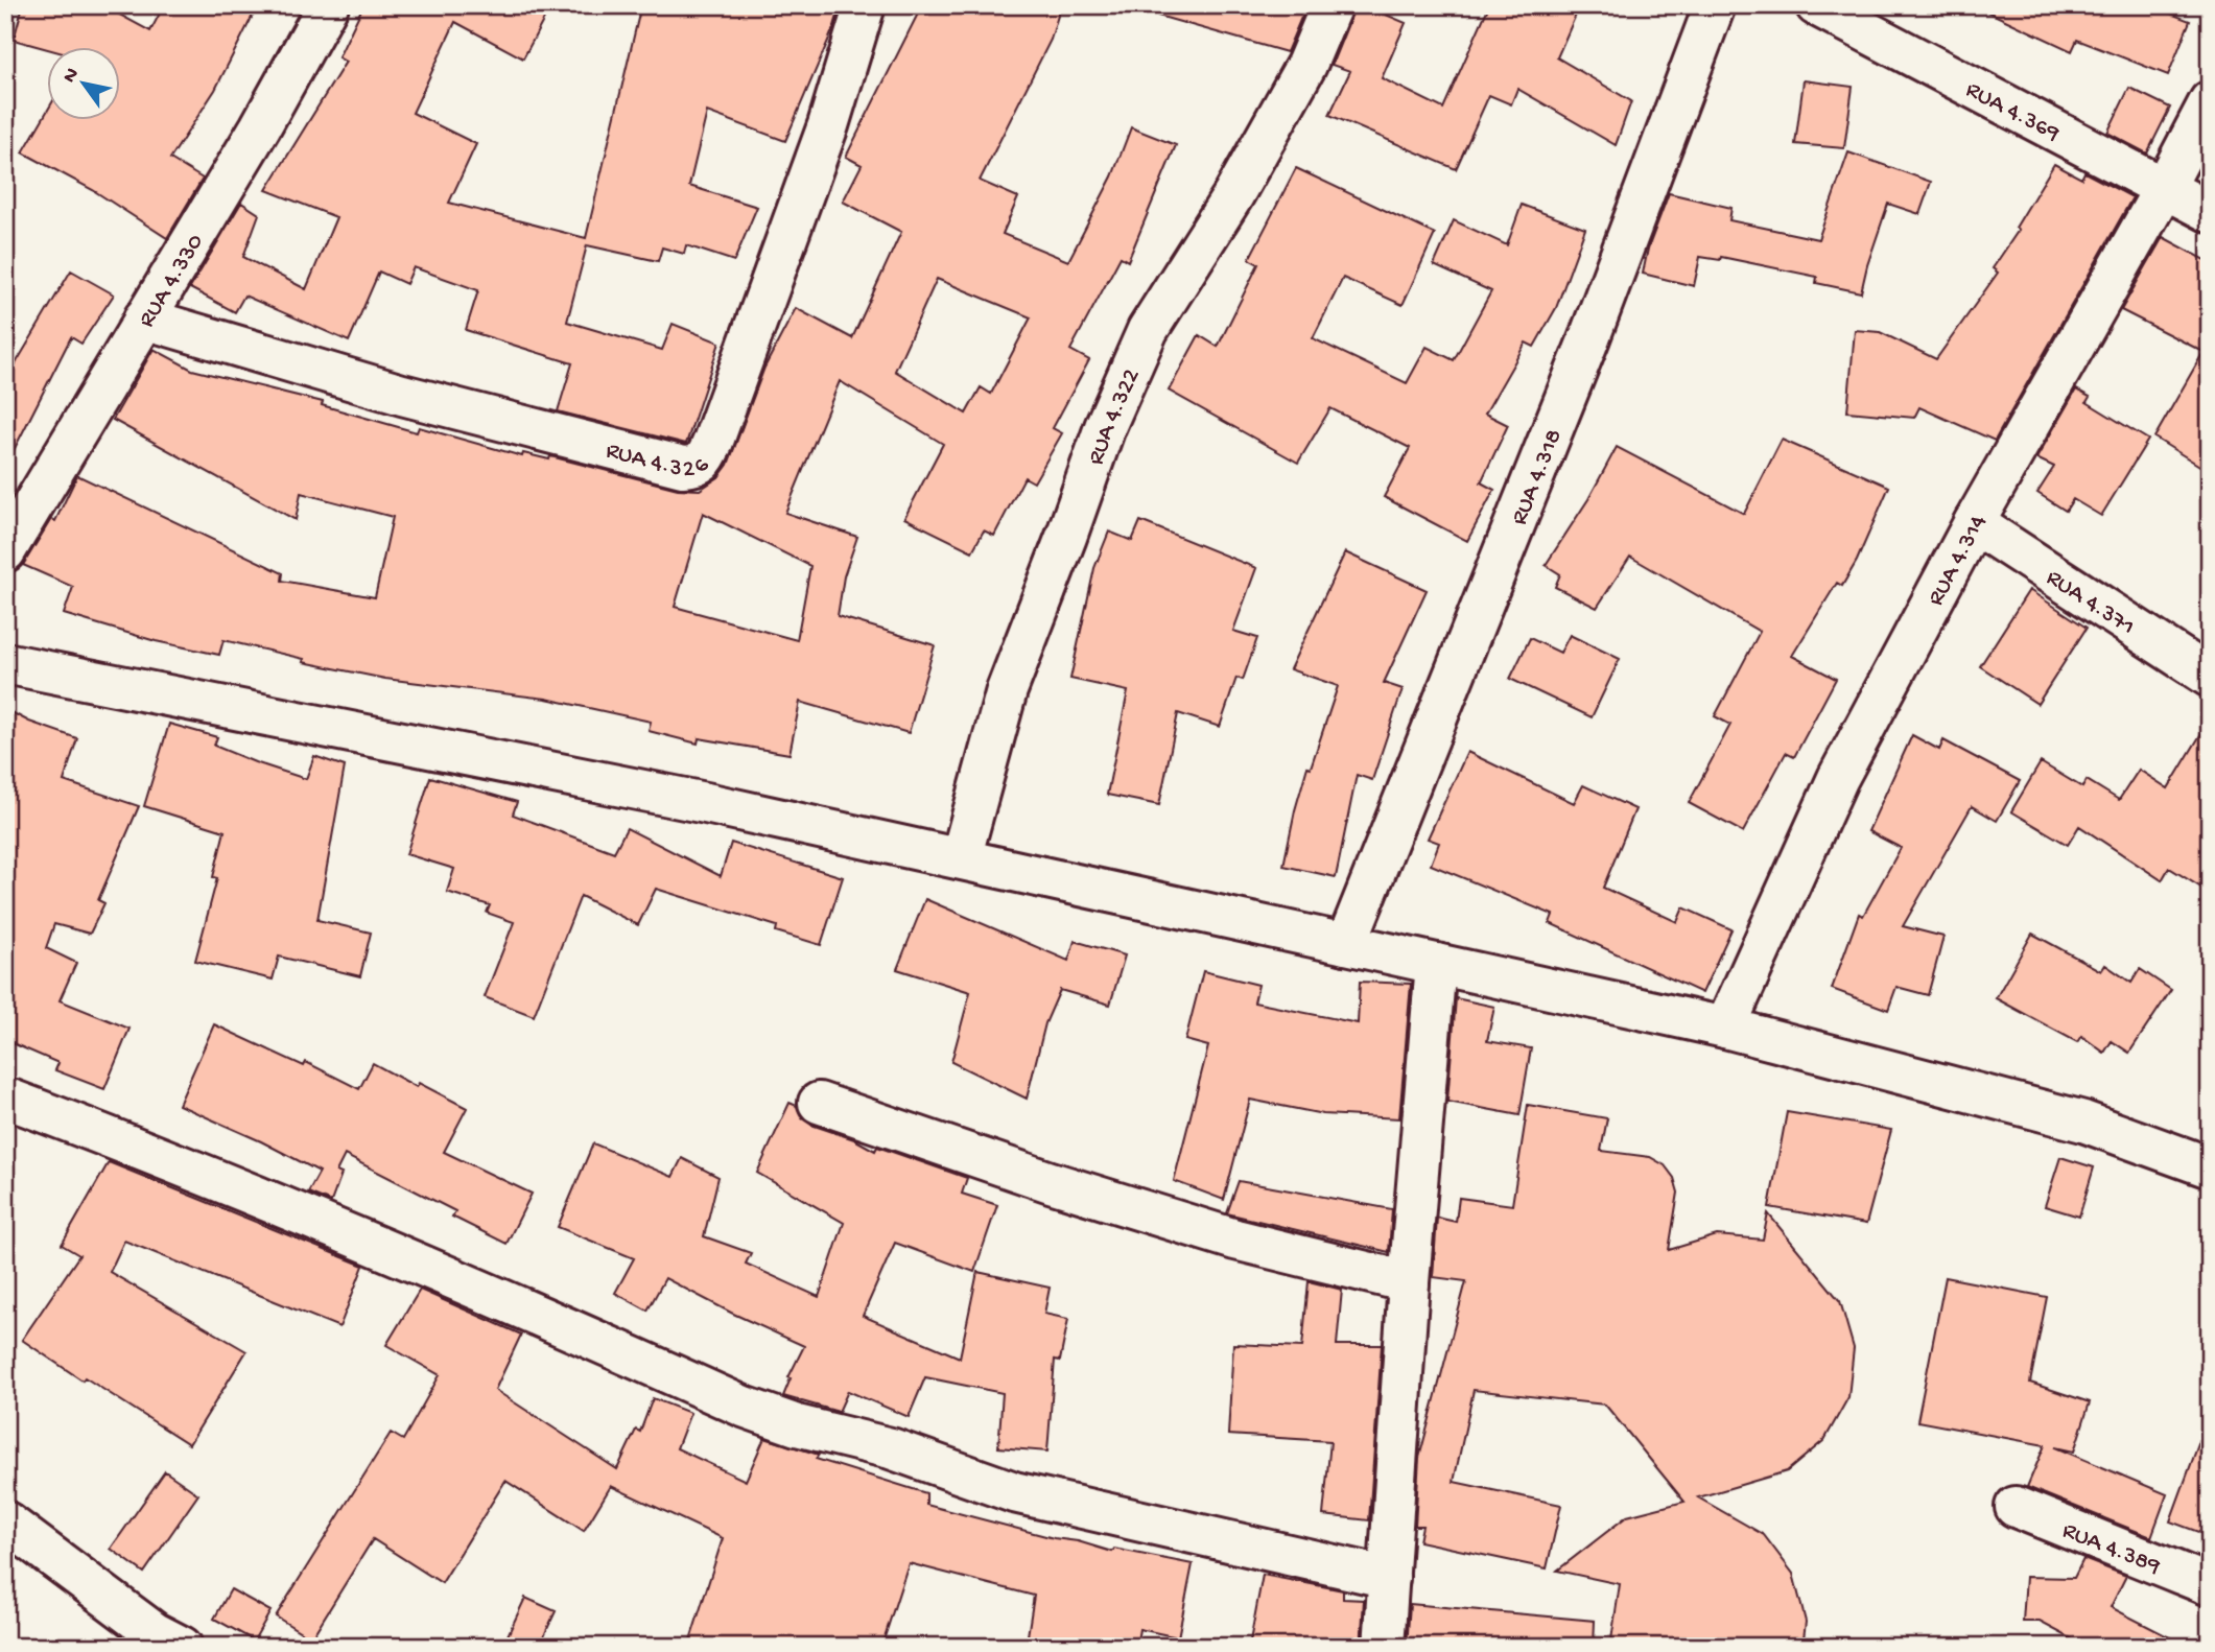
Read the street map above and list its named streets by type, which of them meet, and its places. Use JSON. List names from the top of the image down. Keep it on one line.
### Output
{"streets":{"street":["RUA 4.369","RUA 4.330","RUA 4.322","RUA 4.326","RUA 4.318","RUA 4.314","RUA 4.371","RUA 4.389"]},"crossings":[["RUA 4.369","RUA 4.314"],["RUA 4.330","RUA 4.326"],["RUA 4.314","RUA 4.371"]],"north":"top left"}
